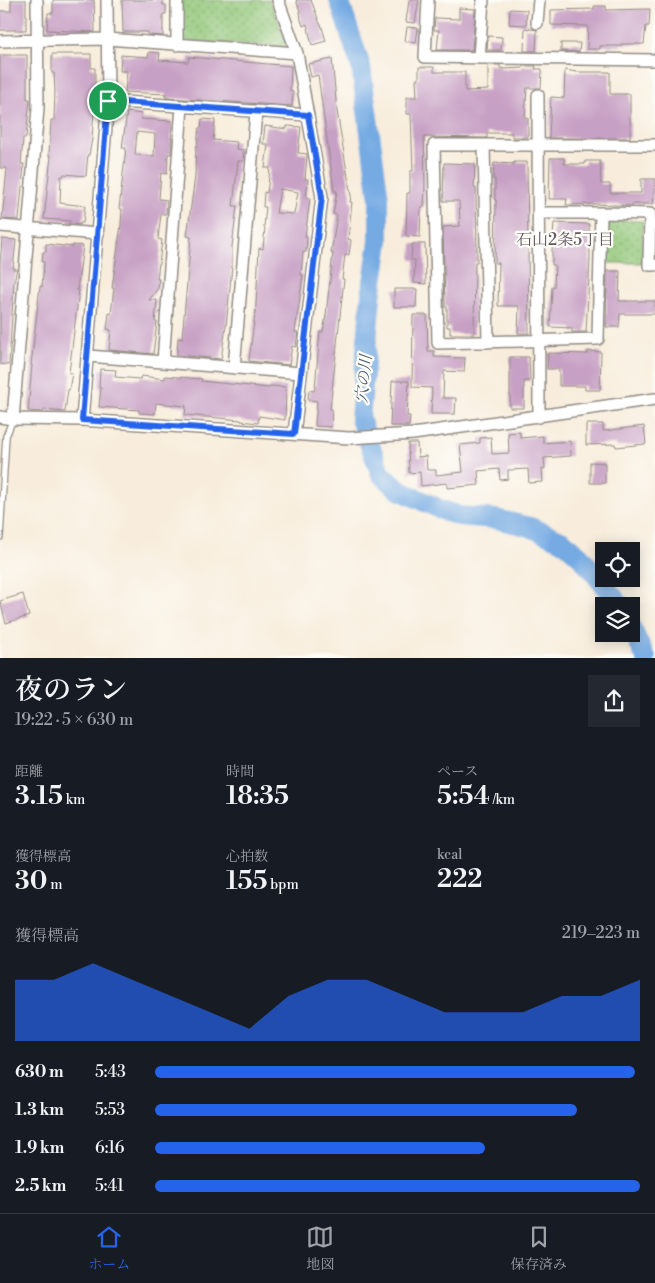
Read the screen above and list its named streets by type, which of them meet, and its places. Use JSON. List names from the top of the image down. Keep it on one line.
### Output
{"districts":["石山2条5丁目"],"water":["穴の川"],"page":{"heading":["夜のラン","19:22 · 5 × 630 m"],"stats":[["距離","3.15 km"],["時間","18:35"],["ペース","5:54 /km"],["獲得標高","30 m"],["心拍数","155 bpm"],["kcal","222"]],"chart":["獲得標高","219–223 m"],"list":[{"name":"630 m","note":"5:43"},{"name":"1.3 km","note":"5:53"},{"name":"1.9 km","note":"6:16"},{"name":"2.5 km","note":"5:41"}],"tabs":["ホーム","地図","保存済み"]}}
